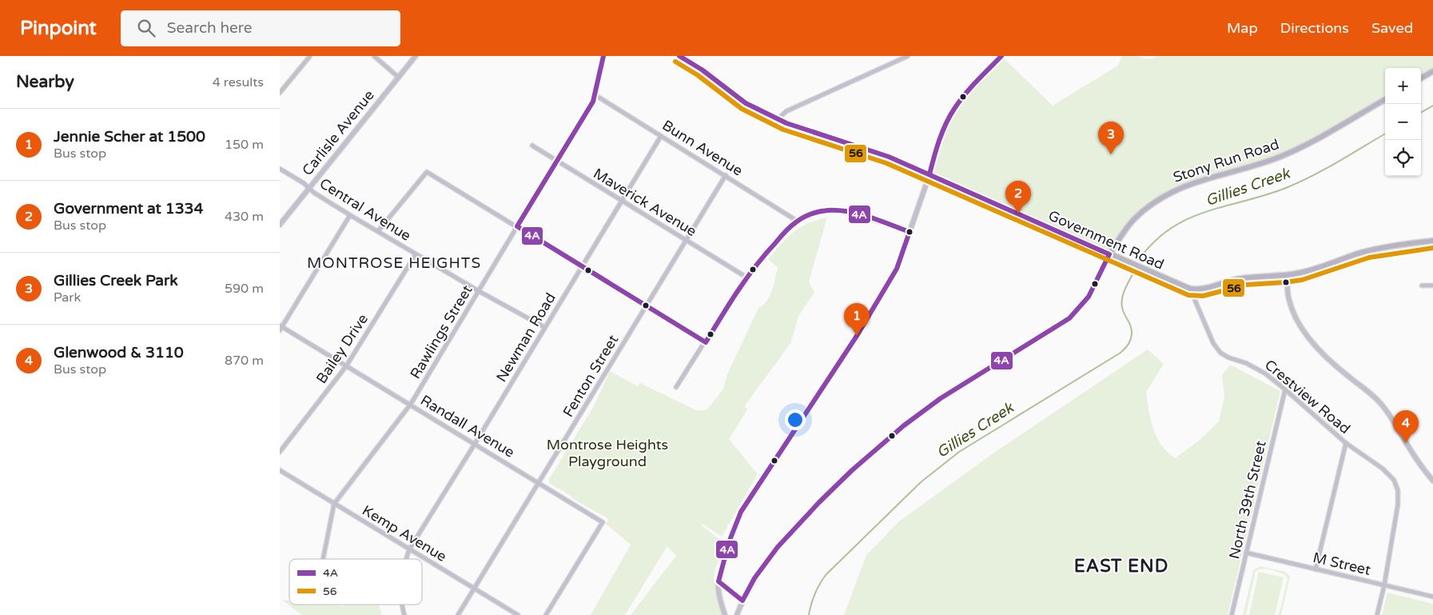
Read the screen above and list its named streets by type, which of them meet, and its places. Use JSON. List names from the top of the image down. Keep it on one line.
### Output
{"streets":{"main road":["Stony Run Road","Government Road"],"street":["Carlisle Avenue","Bunn Avenue","Maverick Avenue","Central Avenue","Rawlings Street","Newman Road","Bailey Drive","Fenton Street","Crestview Road","Randall Avenue","North 39th Street","Kemp Avenue","M Street"]},"crossings":[["Carlisle Avenue","Central Avenue"],["Bunn Avenue","Rawlings Street"],["Bunn Avenue","Newman Road"],["Bunn Avenue","Fenton Street"],["Stony Run Road","Government Road"],["Maverick Avenue","Rawlings Street"],["Maverick Avenue","Newman Road"],["Maverick Avenue","Fenton Street"],["Central Avenue","Rawlings Street"],["Central Avenue","Newman Road"],["Central Avenue","Bailey Drive"],["Government Road","Crestview Road"],["Rawlings Street","Randall Avenue"],["Rawlings Street","Kemp Avenue"],["Newman Road","Randall Avenue"],["Newman Road","Kemp Avenue"],["Bailey Drive","Randall Avenue"],["Fenton Street","Randall Avenue"],["Fenton Street","Kemp Avenue"],["Crestview Road","North 39th Street"],["Crestview Road","M Street"],["North 39th Street","M Street"]],"districts":["MONTROSE HEIGHTS","EAST END"],"water":["Gillies Creek"],"parks":["Montrose Heights Playground"],"lines":["transit line 4A","transit line 56"],"legend":["4A","56"],"page":{"header":"Pinpoint","search":"Search here","nav":["Map","Directions","Saved"],"heading":["Nearby","4 results"],"map_buttons":["+","−"],"list":[{"mark":"1","name":"Jennie Scher at 1500","note":"Bus stop","value":"150 m"},{"mark":"2","name":"Government at 1334","note":"Bus stop","value":"430 m"},{"mark":"3","name":"Gillies Creek Park","note":"Park","value":"590 m"},{"mark":"4","name":"Glenwood & 3110","note":"Bus stop","value":"870 m"}],"pins":["3","2","1","4"]}}
